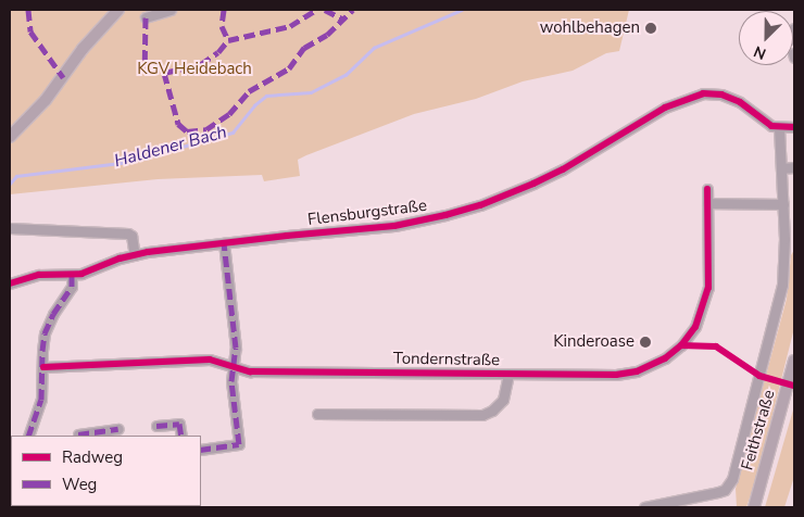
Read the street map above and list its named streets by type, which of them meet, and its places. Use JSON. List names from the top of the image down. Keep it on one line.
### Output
{"streets":{"main road":["Feithstraße"],"street":["Flensburgstraße","Tondernstraße"]},"water":["Haldener Bach"],"parks":["KGV Heidebach"],"places":["wohlbehagen","Kinderoase"],"legend":["Radweg","Weg"],"north":"bottom left"}
